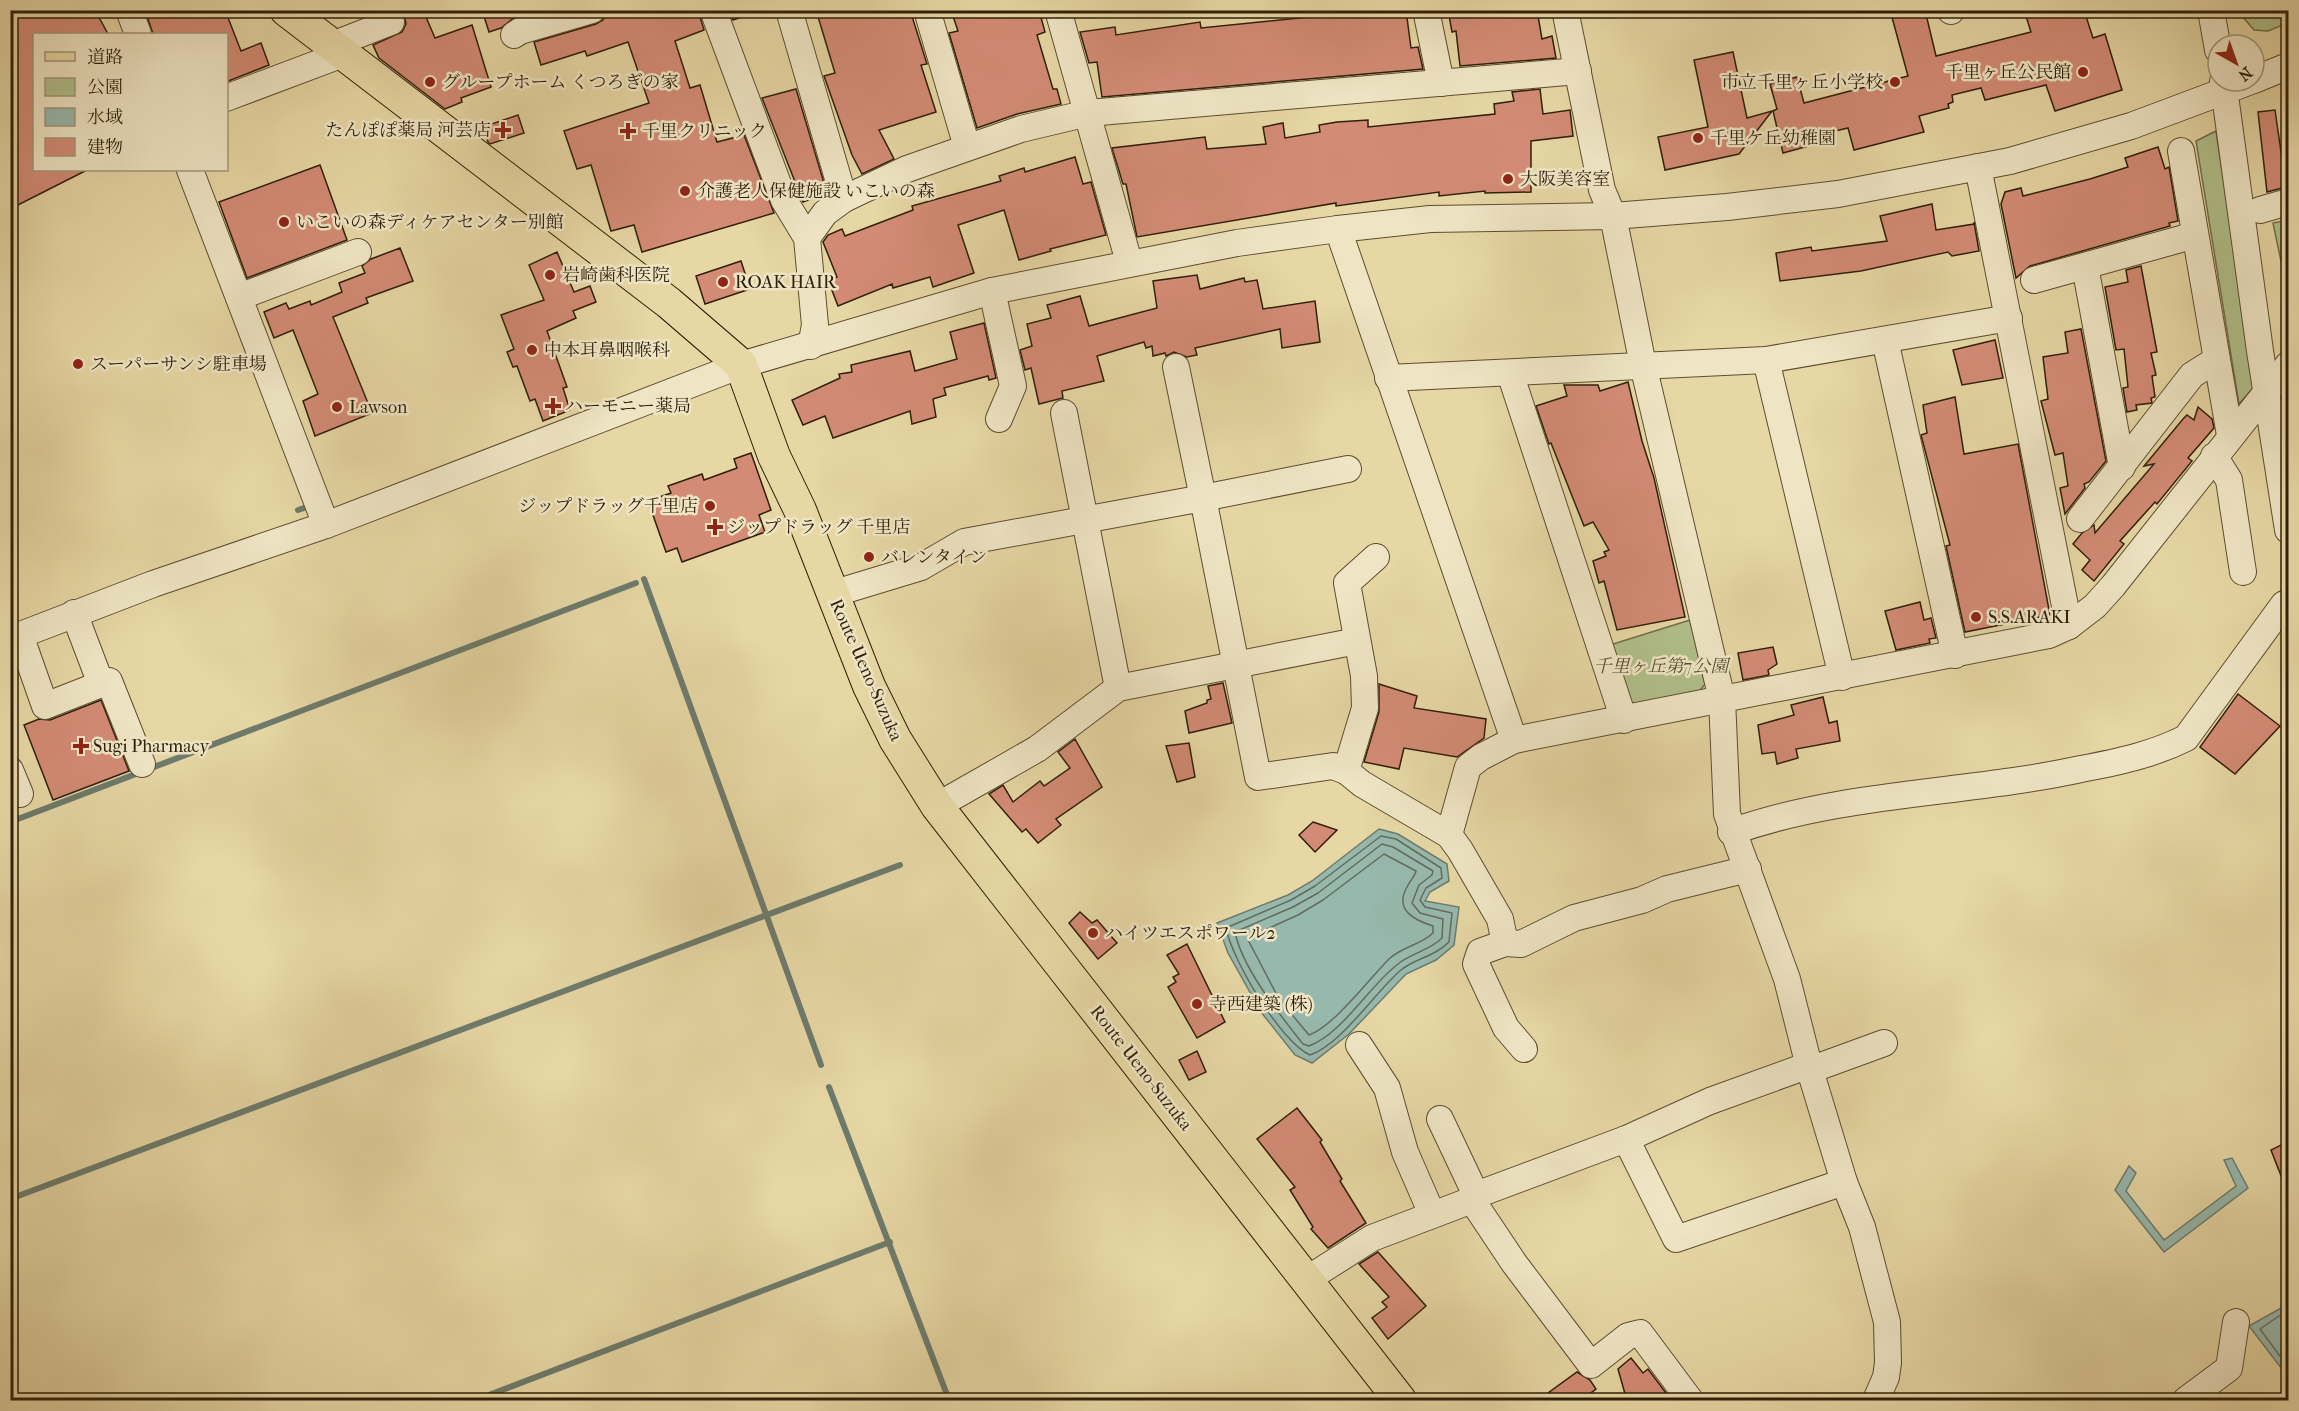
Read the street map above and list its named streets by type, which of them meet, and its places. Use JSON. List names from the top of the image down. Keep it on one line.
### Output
{"streets":{"main road":["Route Ueno-Suzuka"]},"parks":["千里ヶ丘第7公園"],"places":{"other":["千里ヶ丘公民館","グループホーム くつろぎの家","市立千里ヶ丘小学校","千里ケ丘幼稚園","大阪美容室","介護老人保健施設 いこいの森","いこいの森ディケアセンター別館","岩崎歯科医院","ROAK HAIR","中本耳鼻咽喉科","スーパーサンシ駐車場","Lawson","ジップドラッグ千里店","バレンタイン","S.S.ARAKI","ハイツエスポワール2","寺西建築 (株)"],"health":["たんぽぽ薬局 河芸店","千里クリニック","ハーモニー薬局","ジップドラッグ 千里店","Sugi Pharmacy"]},"legend":["道路","公園","水域","建物"],"north":"bottom right"}
